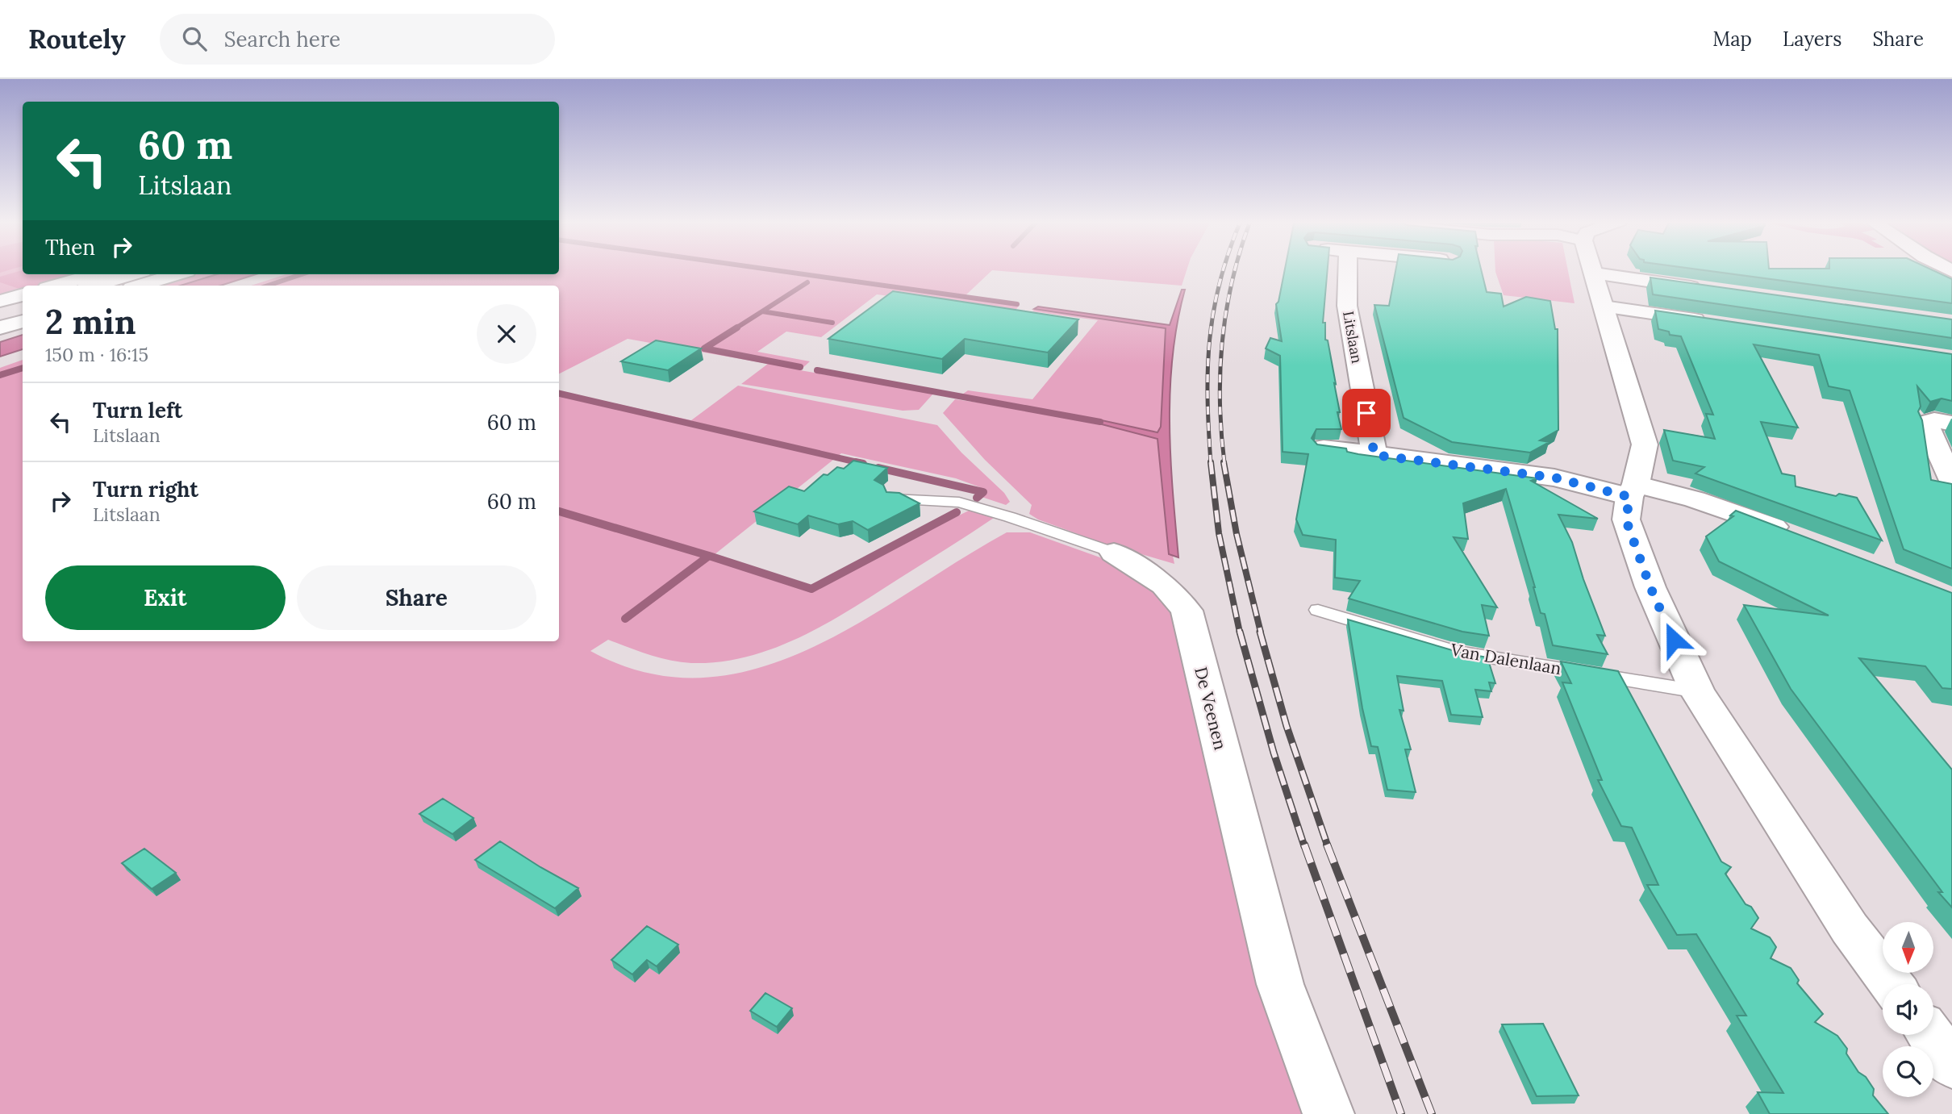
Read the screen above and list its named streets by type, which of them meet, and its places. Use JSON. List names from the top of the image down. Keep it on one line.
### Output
{"streets":{"street":["Litslaan","De Veenen"],"lane":["Van Dalenlaan"]},"north":"bottom","page":{"header":"Routely","search":"Search here","nav":["Map","Layers","Share"],"turn":["60 m","Litslaan"],"then":"Then","heading":["2 min","150 m · 16:15"],"list":[{"name":"Turn left","note":"Litslaan","value":"60 m"},{"name":"Turn right","note":"Litslaan","value":"60 m"}],"buttons":["Exit","Share"]}}
